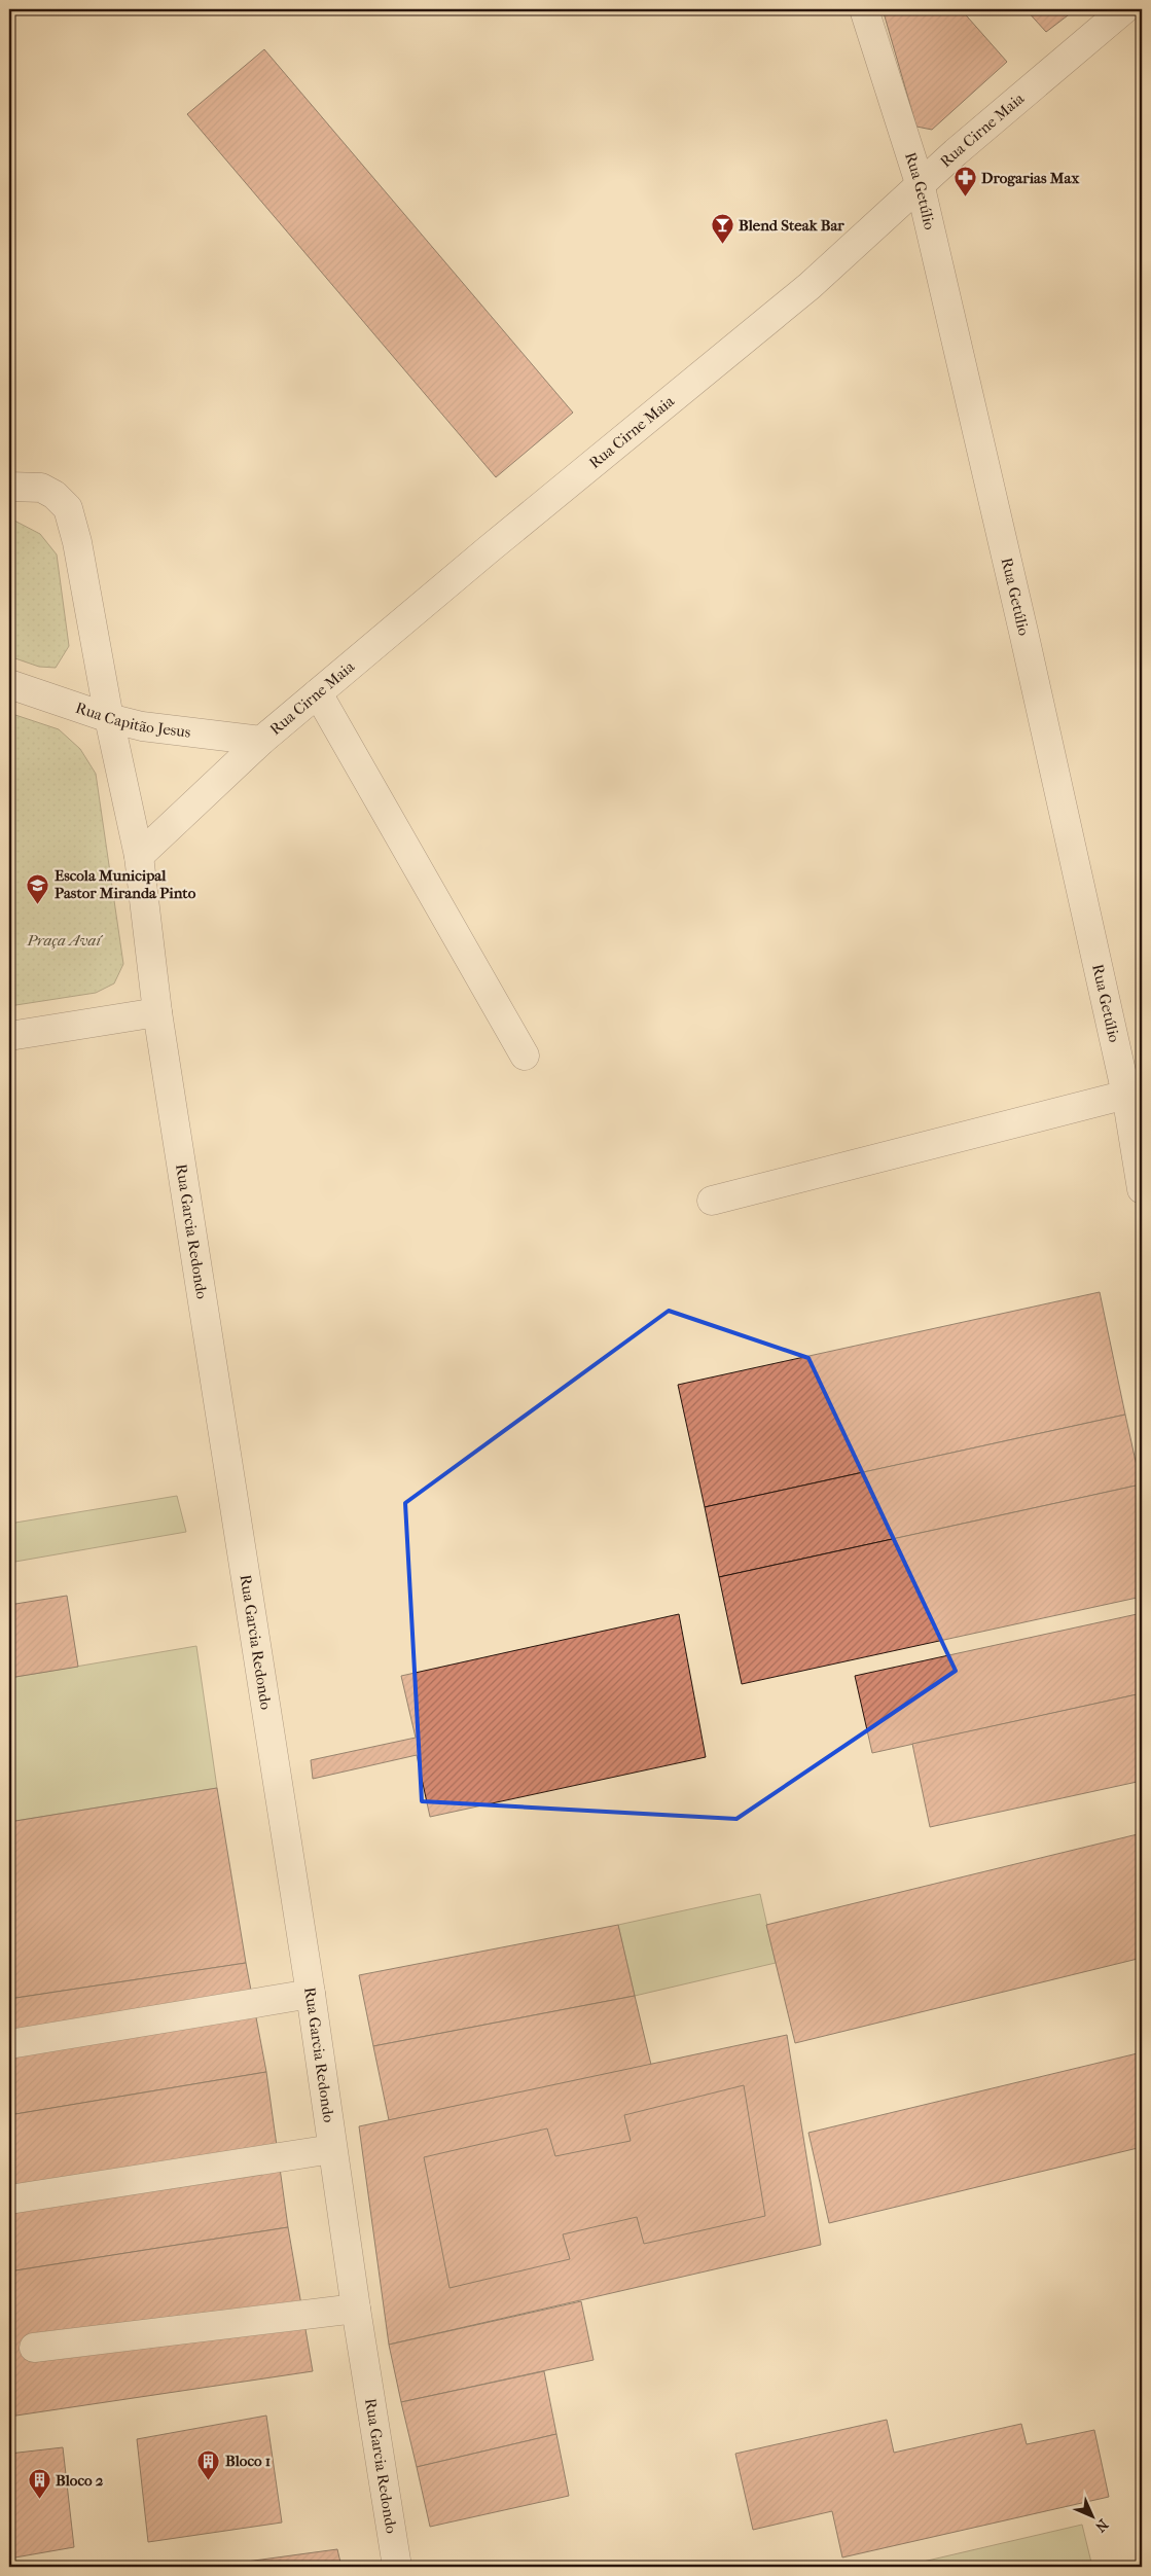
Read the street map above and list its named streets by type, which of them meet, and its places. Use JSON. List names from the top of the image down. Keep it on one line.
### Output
{"streets":{"street":["Rua Cirne Maia","Rua Getúlio","Rua Capitão Jesus","Rua Garcia Redondo"]},"crossings":[["Rua Cirne Maia","Rua Getúlio"],["Rua Cirne Maia","Rua Capitão Jesus"],["Rua Cirne Maia","Rua Garcia Redondo"],["Rua Capitão Jesus","Rua Garcia Redondo"]],"parks":["Praça Avaí"],"places":{"pharmacy":["Drogarias Max"],"bar":["Blend Steak Bar"],"school or university":["Escola Municipal Pastor Miranda Pinto"],"building":["Bloco 1","Bloco 2"]},"north":"bottom right"}
